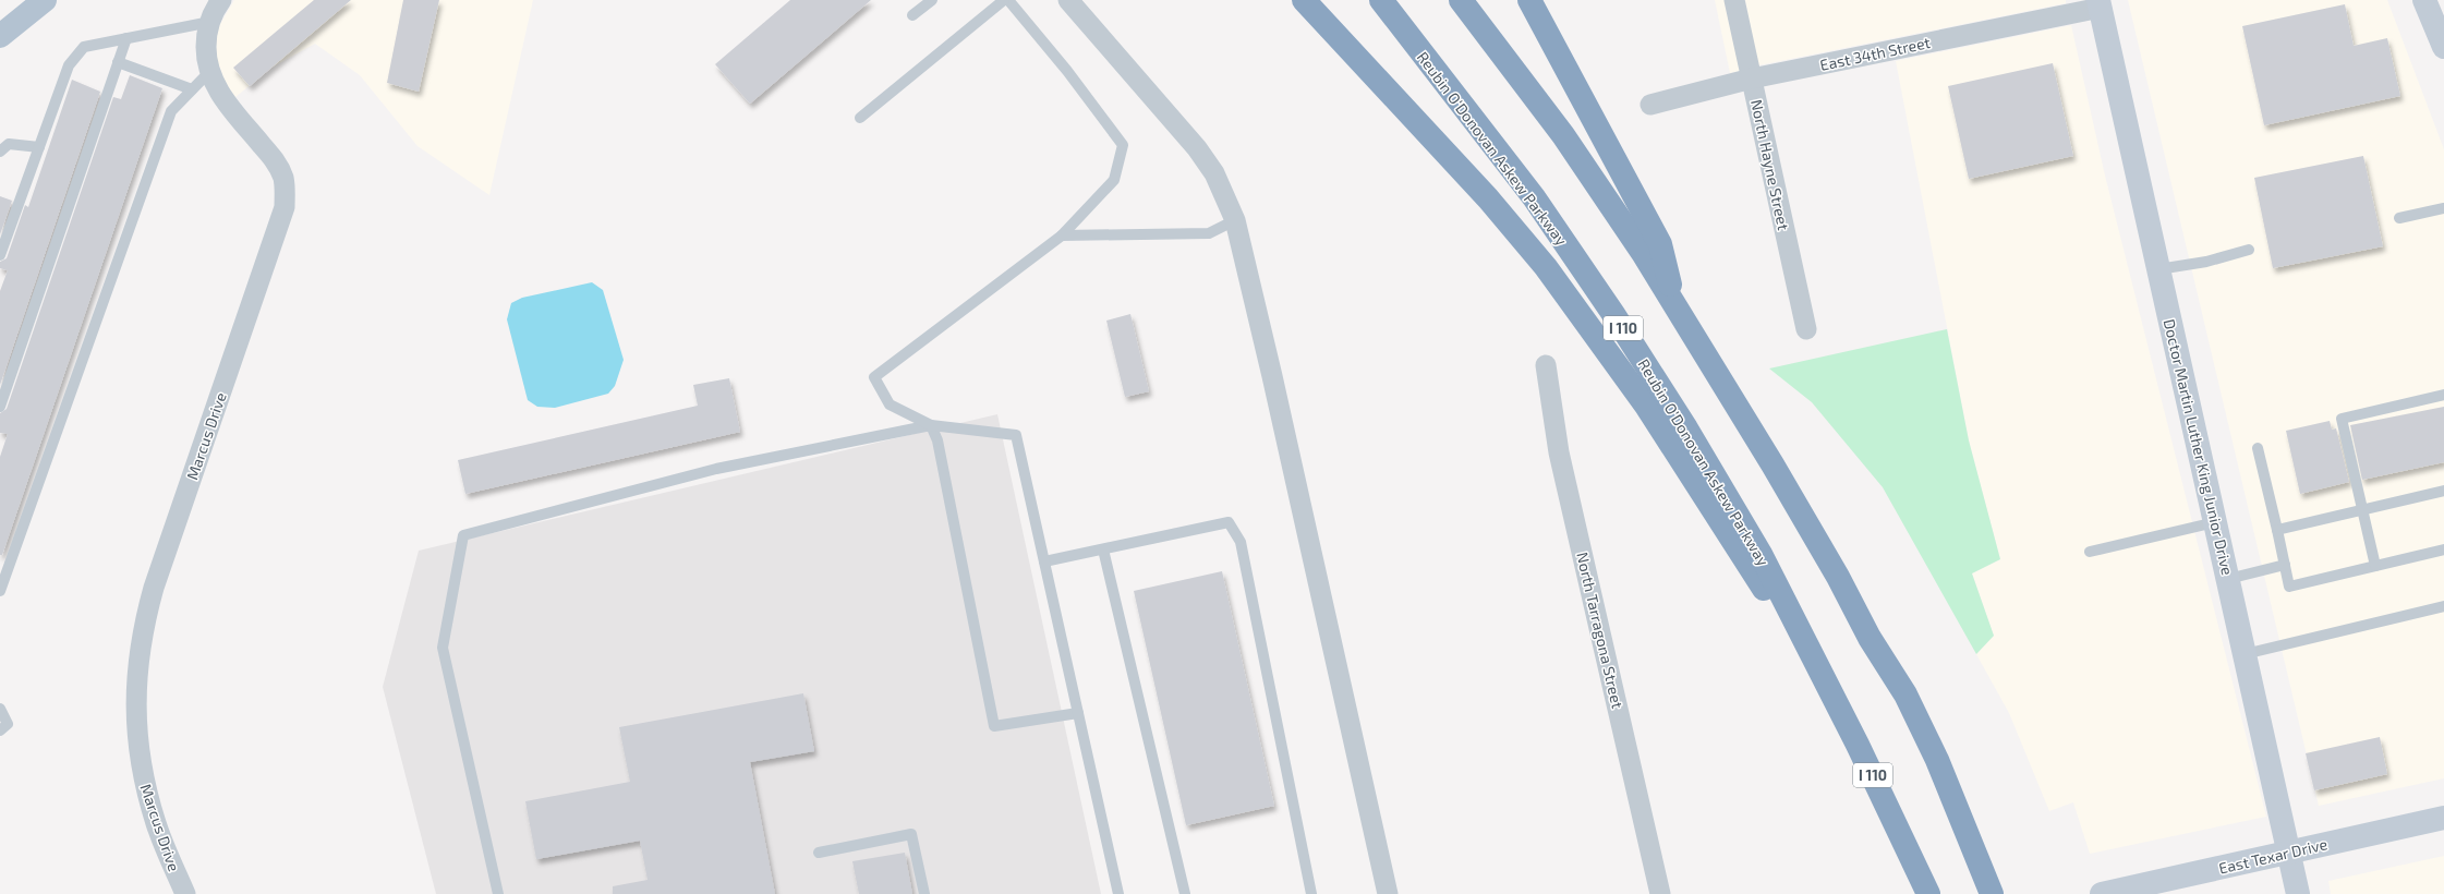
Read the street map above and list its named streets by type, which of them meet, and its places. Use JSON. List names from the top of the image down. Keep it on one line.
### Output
{"streets":{"highway":["Reubin O'Donovan Askew Parkway","I 110"],"main road":["Doctor Martin Luther King Junior Drive","East Texar Drive"],"street":["East 34th Street","North Hayne Street","Marcus Drive","North Tarragona Street"]},"crossings":[["East 34th Street","North Hayne Street"],["East 34th Street","Doctor Martin Luther King Junior Drive"],["Doctor Martin Luther King Junior Drive","East Texar Drive"]]}
